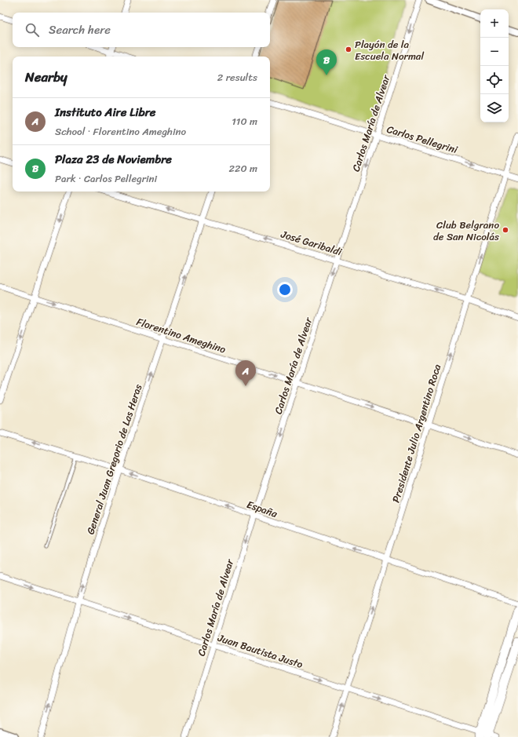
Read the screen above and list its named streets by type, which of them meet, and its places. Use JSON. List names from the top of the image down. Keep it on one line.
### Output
{"streets":{"street":["Carlos María de Alvear","Carlos Pellegrini","José Garibaldi","Florentino Ameghino","Presidente Julio Argentino Roca","General Juan Gregorio de Las Heras","España","Juan Bautista Justo"]},"crossings":[["Carlos María de Alvear","Carlos Pellegrini"],["Carlos María de Alvear","José Garibaldi"],["Carlos María de Alvear","Florentino Ameghino"],["Carlos María de Alvear","España"],["Carlos María de Alvear","Juan Bautista Justo"],["Carlos Pellegrini","Presidente Julio Argentino Roca"],["José Garibaldi","Presidente Julio Argentino Roca"],["José Garibaldi","General Juan Gregorio de Las Heras"],["Florentino Ameghino","Presidente Julio Argentino Roca"],["Florentino Ameghino","General Juan Gregorio de Las Heras"],["Presidente Julio Argentino Roca","España"],["Presidente Julio Argentino Roca","Juan Bautista Justo"],["General Juan Gregorio de Las Heras","España"],["General Juan Gregorio de Las Heras","Juan Bautista Justo"]],"one_way":["Carlos María de Alvear","Carlos Pellegrini","José Garibaldi","Florentino Ameghino","Presidente Julio Argentino Roca","General Juan Gregorio de Las Heras","España","Juan Bautista Justo"],"places":["Playón de la Escuela Normal","Club Belgrano de San Nicolás"],"page":{"map_buttons":["+","−"],"search":"Search here","pins":["B","A"],"heading":["Nearby","2 results"],"list":[{"mark":"A","name":"Instituto Aire Libre","note":"School · Florentino Ameghino","value":"110 m"},{"mark":"B","name":"Plaza 23 de Noviembre","note":"Park · Carlos Pellegrini","value":"220 m"}]}}
